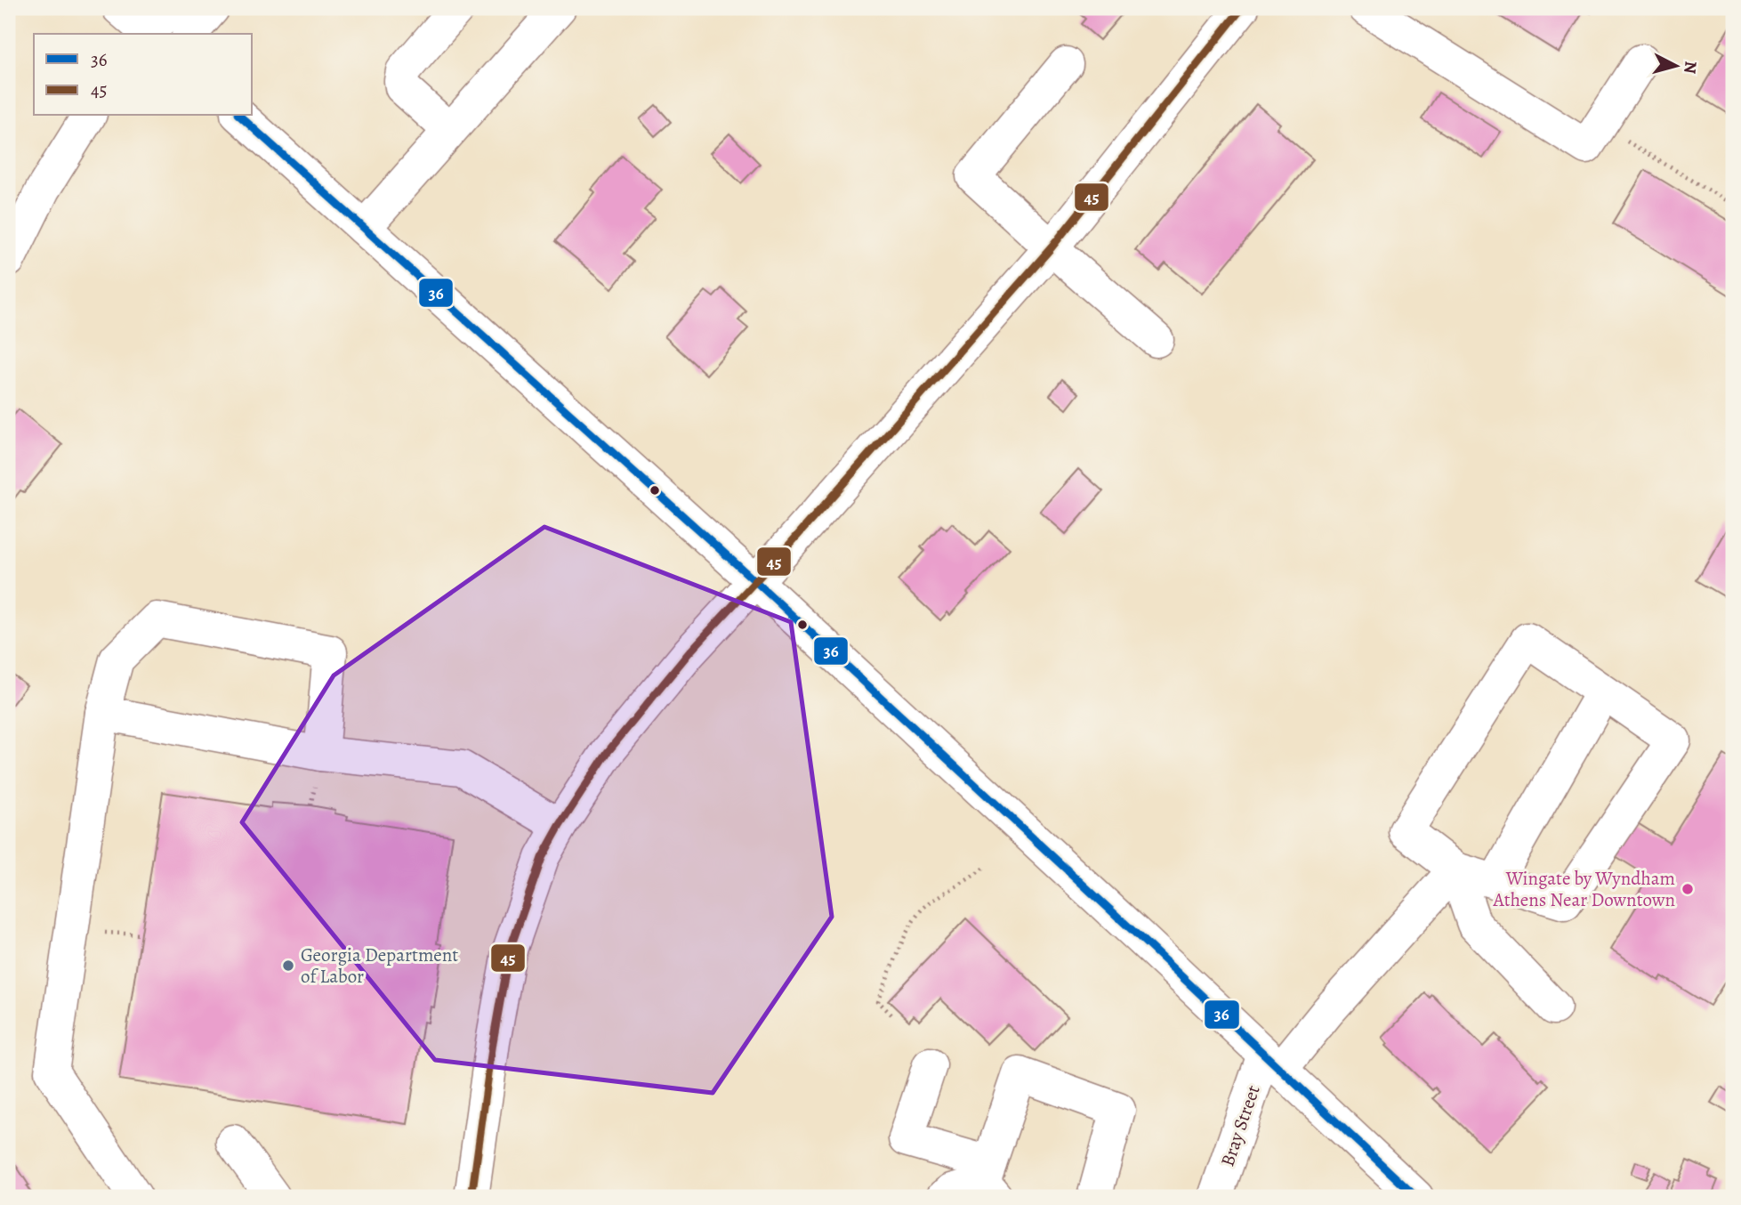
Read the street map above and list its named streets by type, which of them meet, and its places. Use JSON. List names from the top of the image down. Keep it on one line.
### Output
{"streets":{"main road":["Bray Street"]},"places":["Wingate by Wyndham Athens Near Downtown","Georgia Department of Labor"],"lines":["transit line 45","transit line 36"],"legend":["36","45"],"north":"right"}
